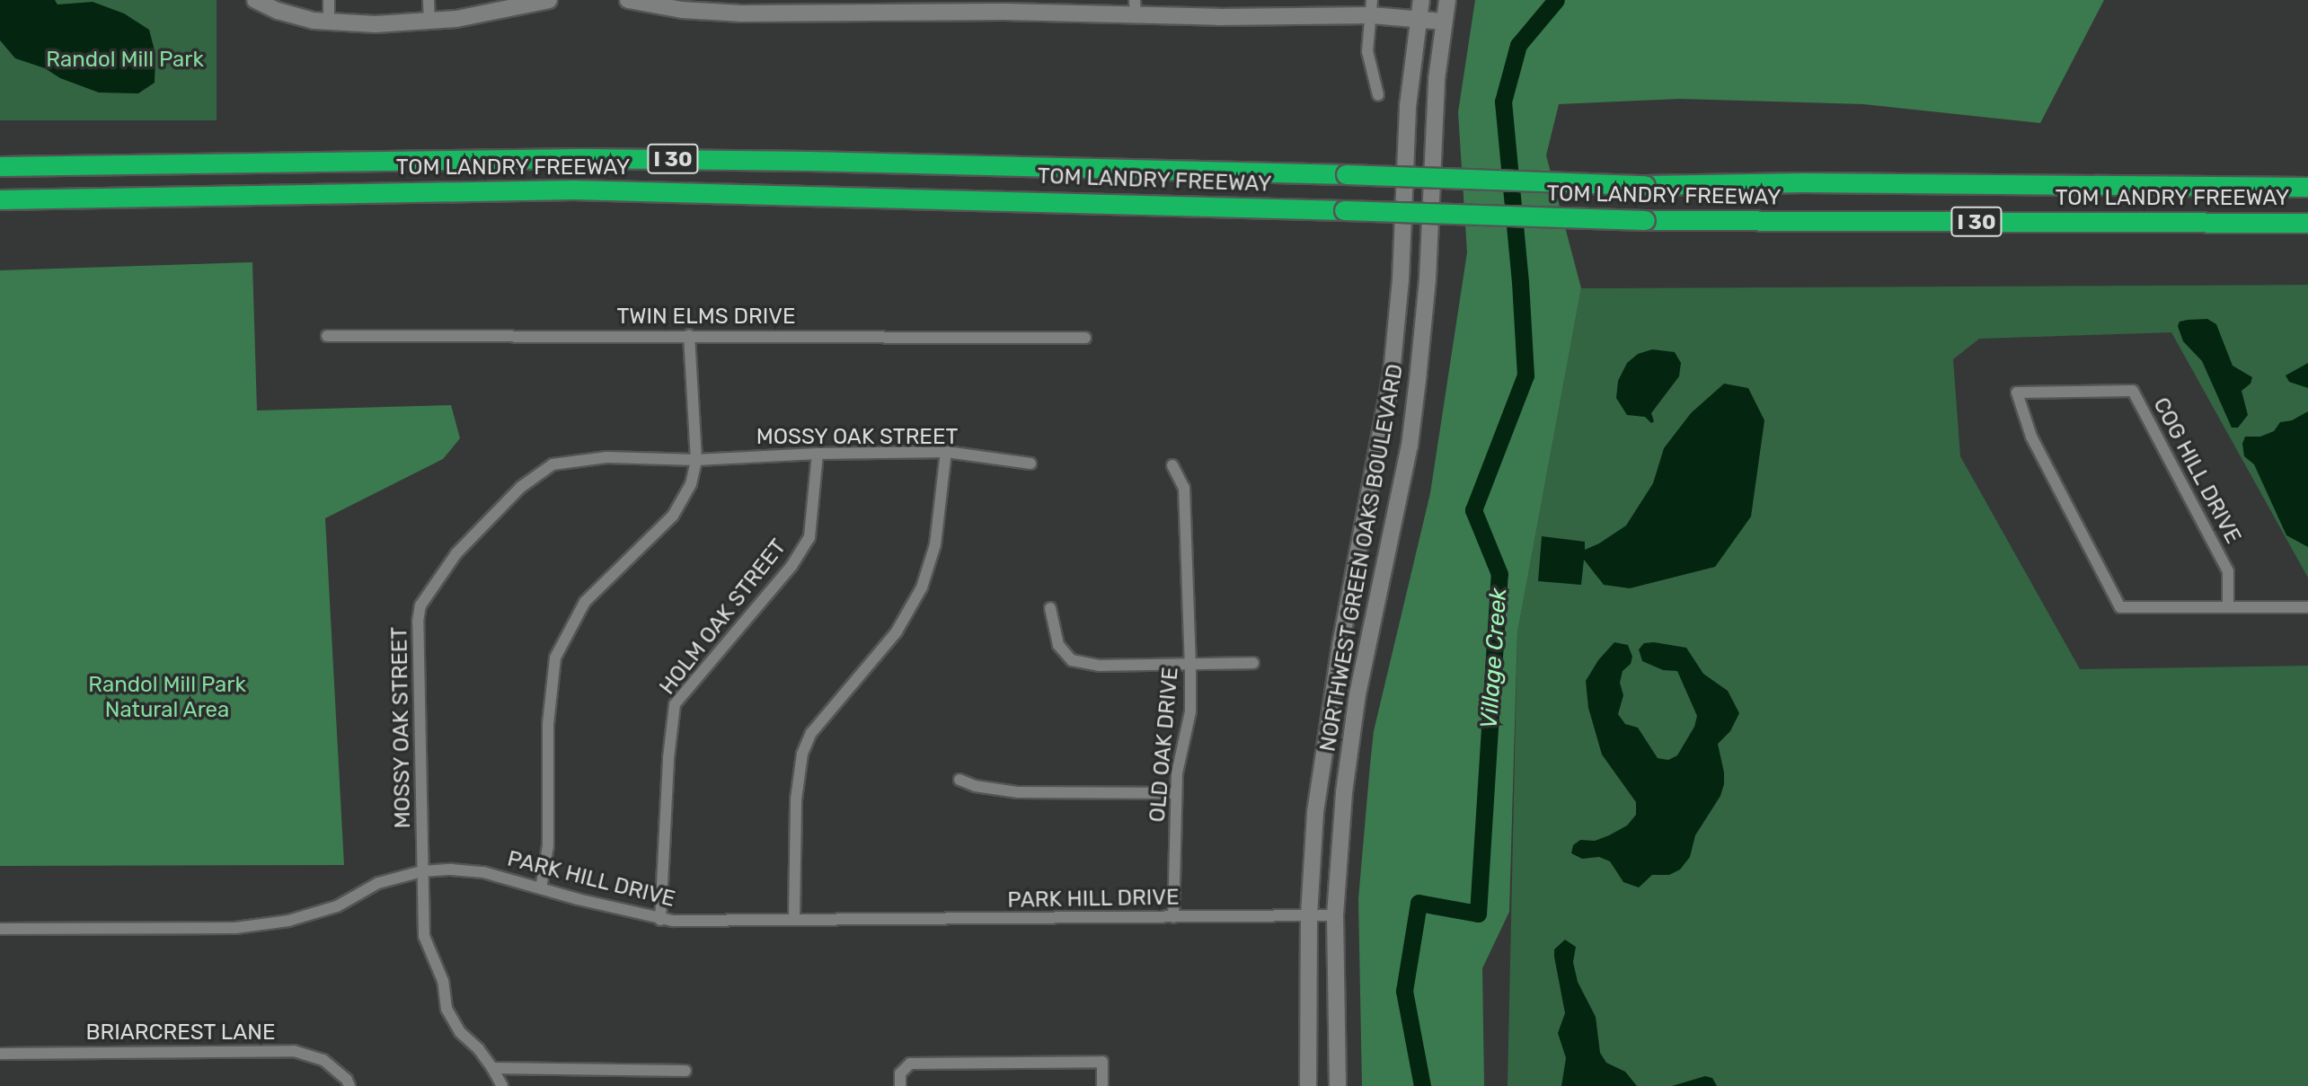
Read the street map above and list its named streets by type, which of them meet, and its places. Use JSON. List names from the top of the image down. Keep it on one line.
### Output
{"streets":{"highway":["I 30","TOM LANDRY FREEWAY"],"main road":["NORTHWEST GREEN OAKS BOULEVARD"],"street":["TWIN ELMS DRIVE","MOSSY OAK STREET","COG HILL DRIVE","HOLM OAK STREET","OLD OAK DRIVE","PARK HILL DRIVE","BRIARCREST LANE"]},"crossings":[["MOSSY OAK STREET","HOLM OAK STREET"],["MOSSY OAK STREET","PARK HILL DRIVE"],["NORTHWEST GREEN OAKS BOULEVARD","PARK HILL DRIVE"],["HOLM OAK STREET","PARK HILL DRIVE"],["OLD OAK DRIVE","PARK HILL DRIVE"]],"water":["Village Creek"],"parks":["Randol Mill Park","Randol Mill Park Natural Area"]}
